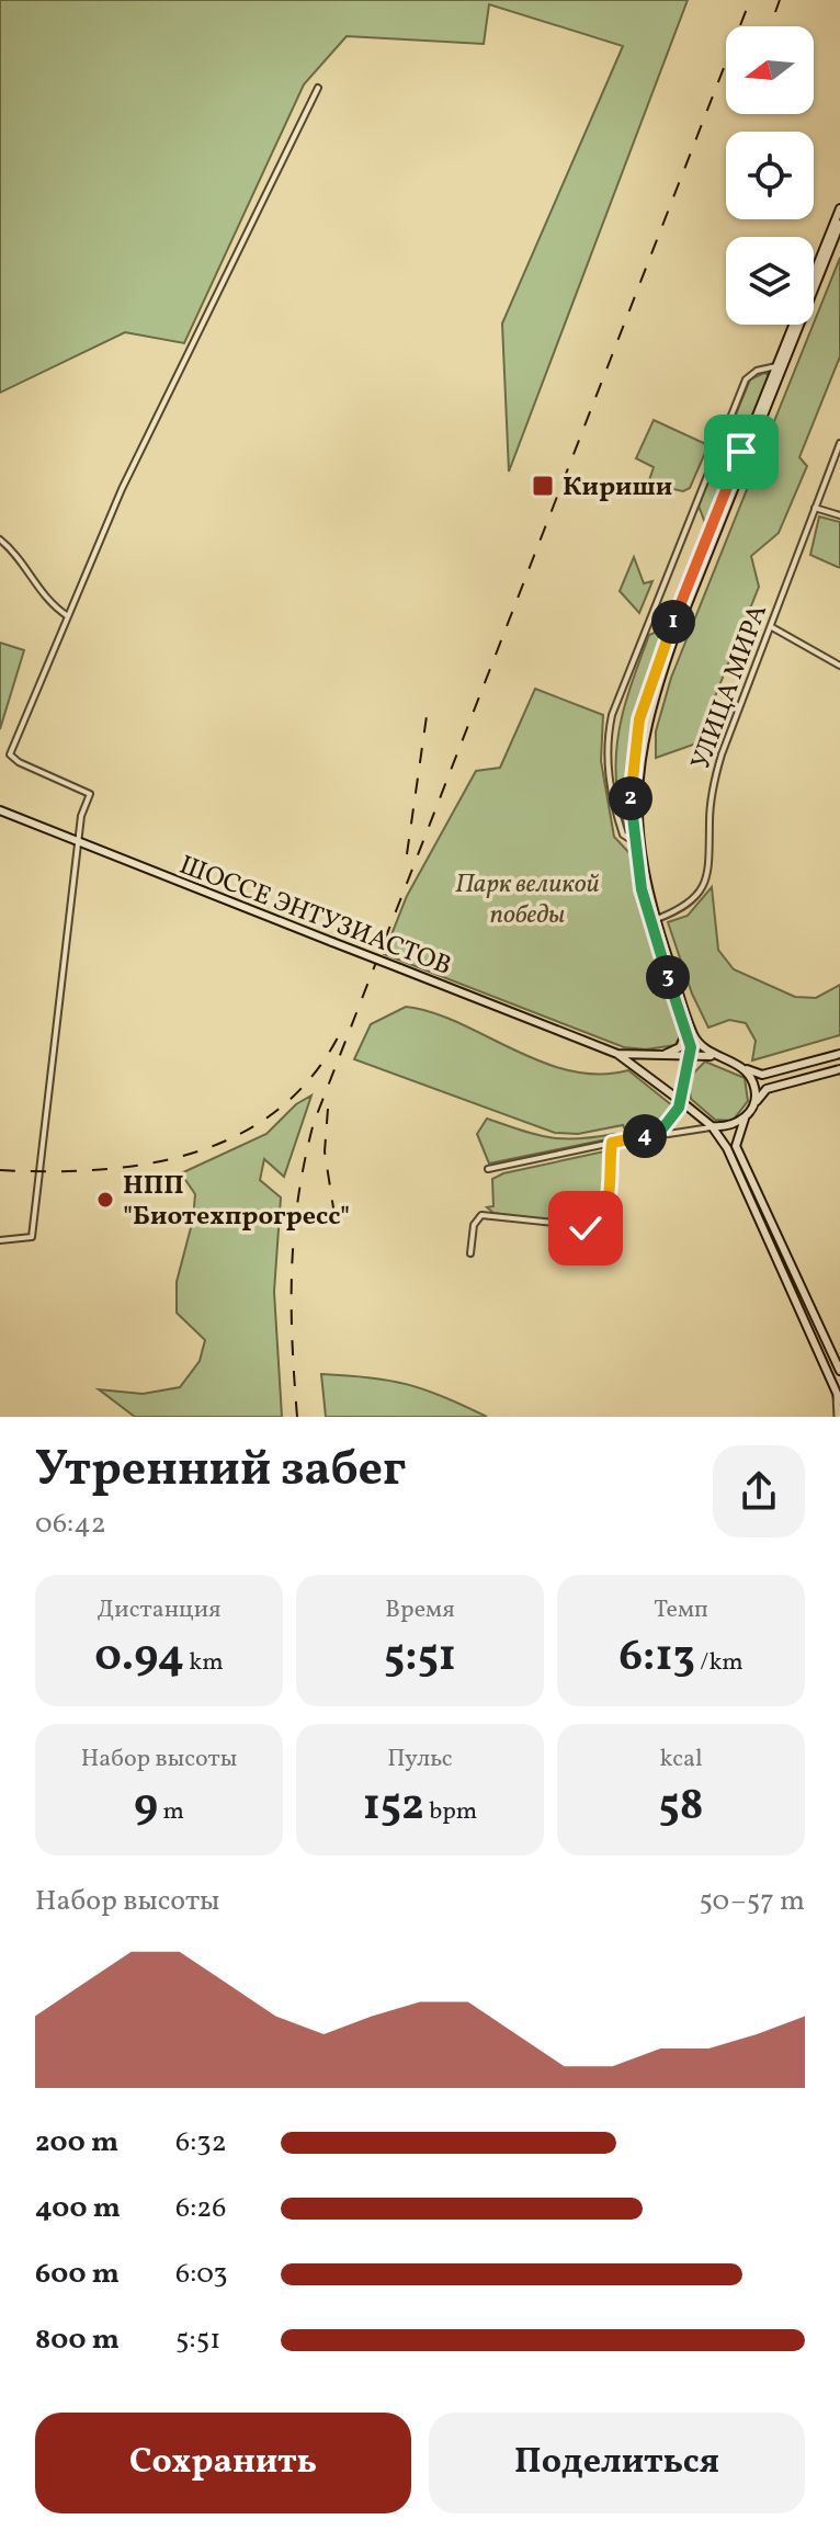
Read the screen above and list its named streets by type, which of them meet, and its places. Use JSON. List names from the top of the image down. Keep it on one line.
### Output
{"streets":{"main road":["ШОССЕ ЭНТУЗИАСТОВ"],"street":["УЛИЦА МИРА"]},"parks":["Парк великой победы"],"places":{"transit":["Кириши"],"other":["НПП \"Биотехпрогресс\""]},"north":"left","page":{"pins":["1","2","3","4"],"heading":["Утренний забег","06:42"],"stats":[["Дистанция","0.94 km"],["Время","5:51"],["Темп","6:13 /km"],["Набор высоты","9 m"],["Пульс","152 bpm"],["kcal","58"]],"chart":["Набор высоты","50–57 m"],"list":[{"name":"200 m","note":"6:32"},{"name":"400 m","note":"6:26"},{"name":"600 m","note":"6:03"},{"name":"800 m","note":"5:51"}],"buttons":["Сохранить","Поделиться"]}}
